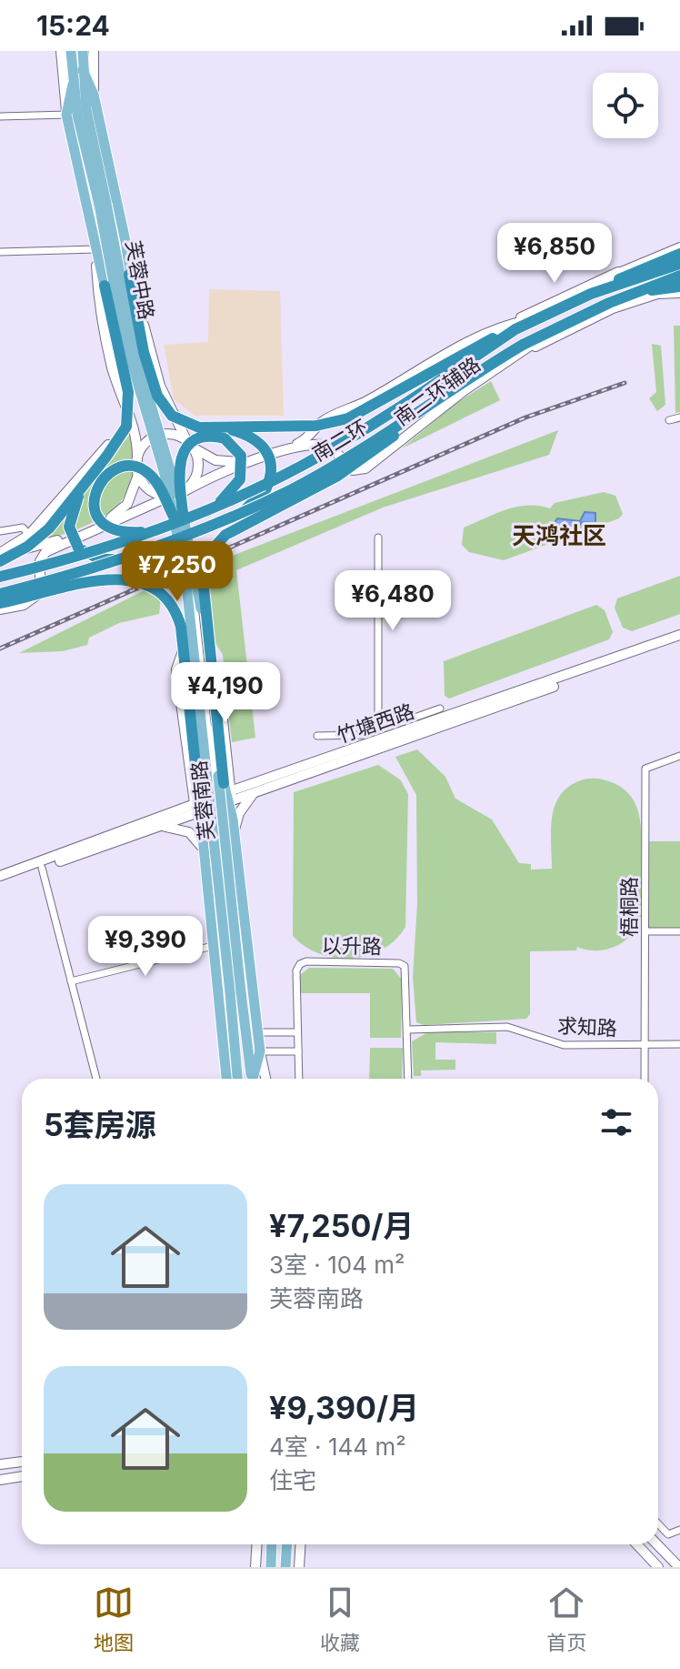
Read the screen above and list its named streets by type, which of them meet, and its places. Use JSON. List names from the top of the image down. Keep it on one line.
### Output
{"streets":{"highway":["南二环"],"main road":["芙蓉中路","芙蓉南路"],"street":["南二环辅路","竹塘西路","梧桐路","以升路","求知路"]},"crossings":[["芙蓉中路","芙蓉南路"],["南二环辅路","南二环"],["梧桐路","求知路"],["以升路","求知路"]],"districts":["天鸿社区"],"page":{"status":"15:24","price":["¥6,850","¥7,250","¥6,480","¥4,190","¥9,390"],"heading":"5套房源","list":[{"name":"¥7,250/月","note":"3室 · 104 m² · 芙蓉南路"},{"name":"¥9,390/月","note":"4室 · 144 m² · 住宅"}],"tabs":["地图","收藏","首页"]}}
